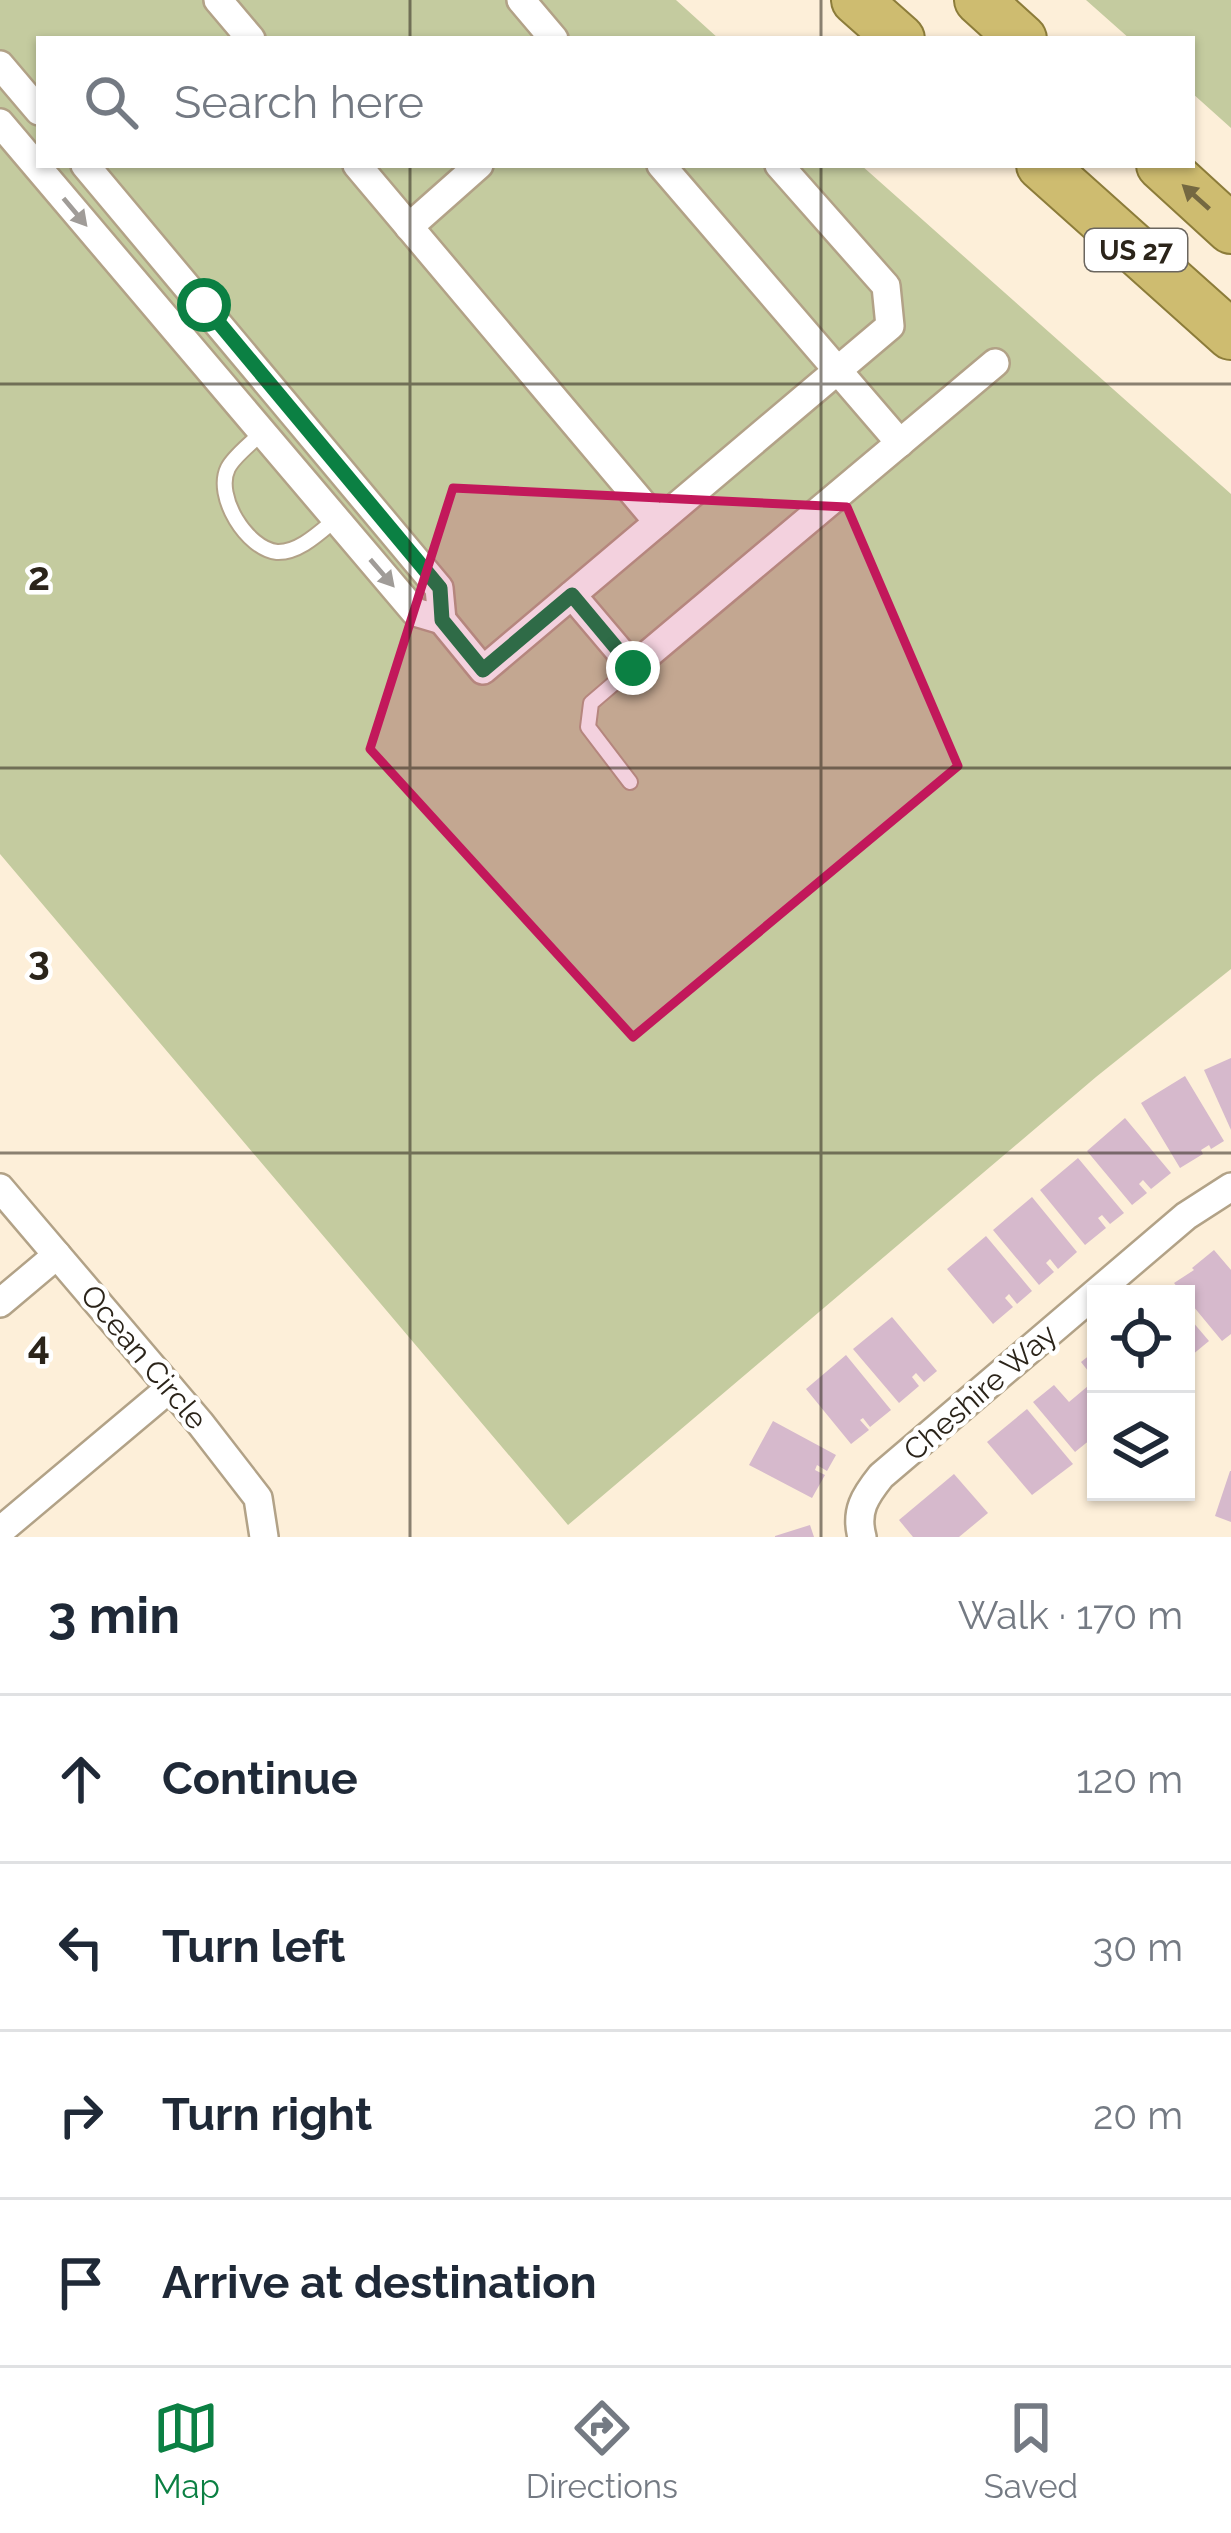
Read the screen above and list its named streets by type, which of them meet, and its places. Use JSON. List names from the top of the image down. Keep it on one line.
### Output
{"streets":{"highway":["US 27"],"street":["Ocean Circle","Cheshire Way"]},"page":{"search":"Search here","heading":["3 min","Walk · 170 m"],"list":[["Continue","120 m"],["Turn left","30 m"],["Turn right","20 m"],"Arrive at destination"],"nav":["Map","Directions","Saved"]},"grid":{"rows":["2","3","4"]}}
